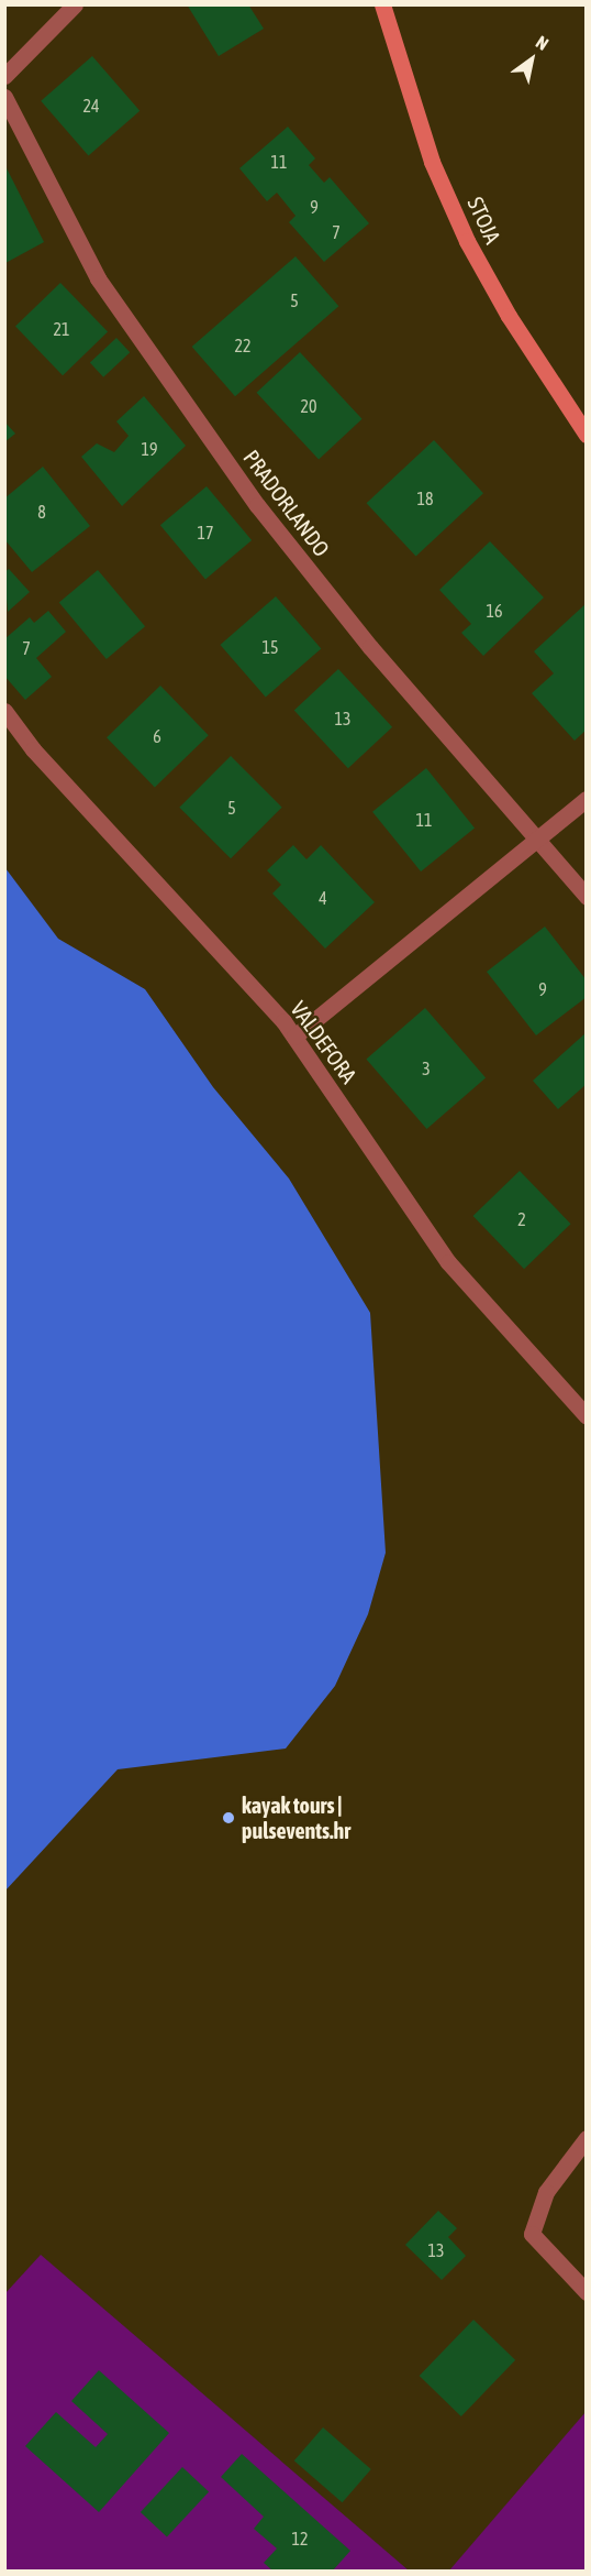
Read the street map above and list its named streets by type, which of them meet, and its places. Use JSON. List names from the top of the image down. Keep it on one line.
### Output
{"streets":{"main road":["STOJA"],"street":["PRADORLANDO","VALDEFORA"]},"places":["kayak tours | pulsevents.hr"],"house_numbers":["24","11","9","7","5","21","22","20","19","18","8","17","16","15","7","13","6","5","11","4","9","3","2","13","12"],"north":"top right"}
